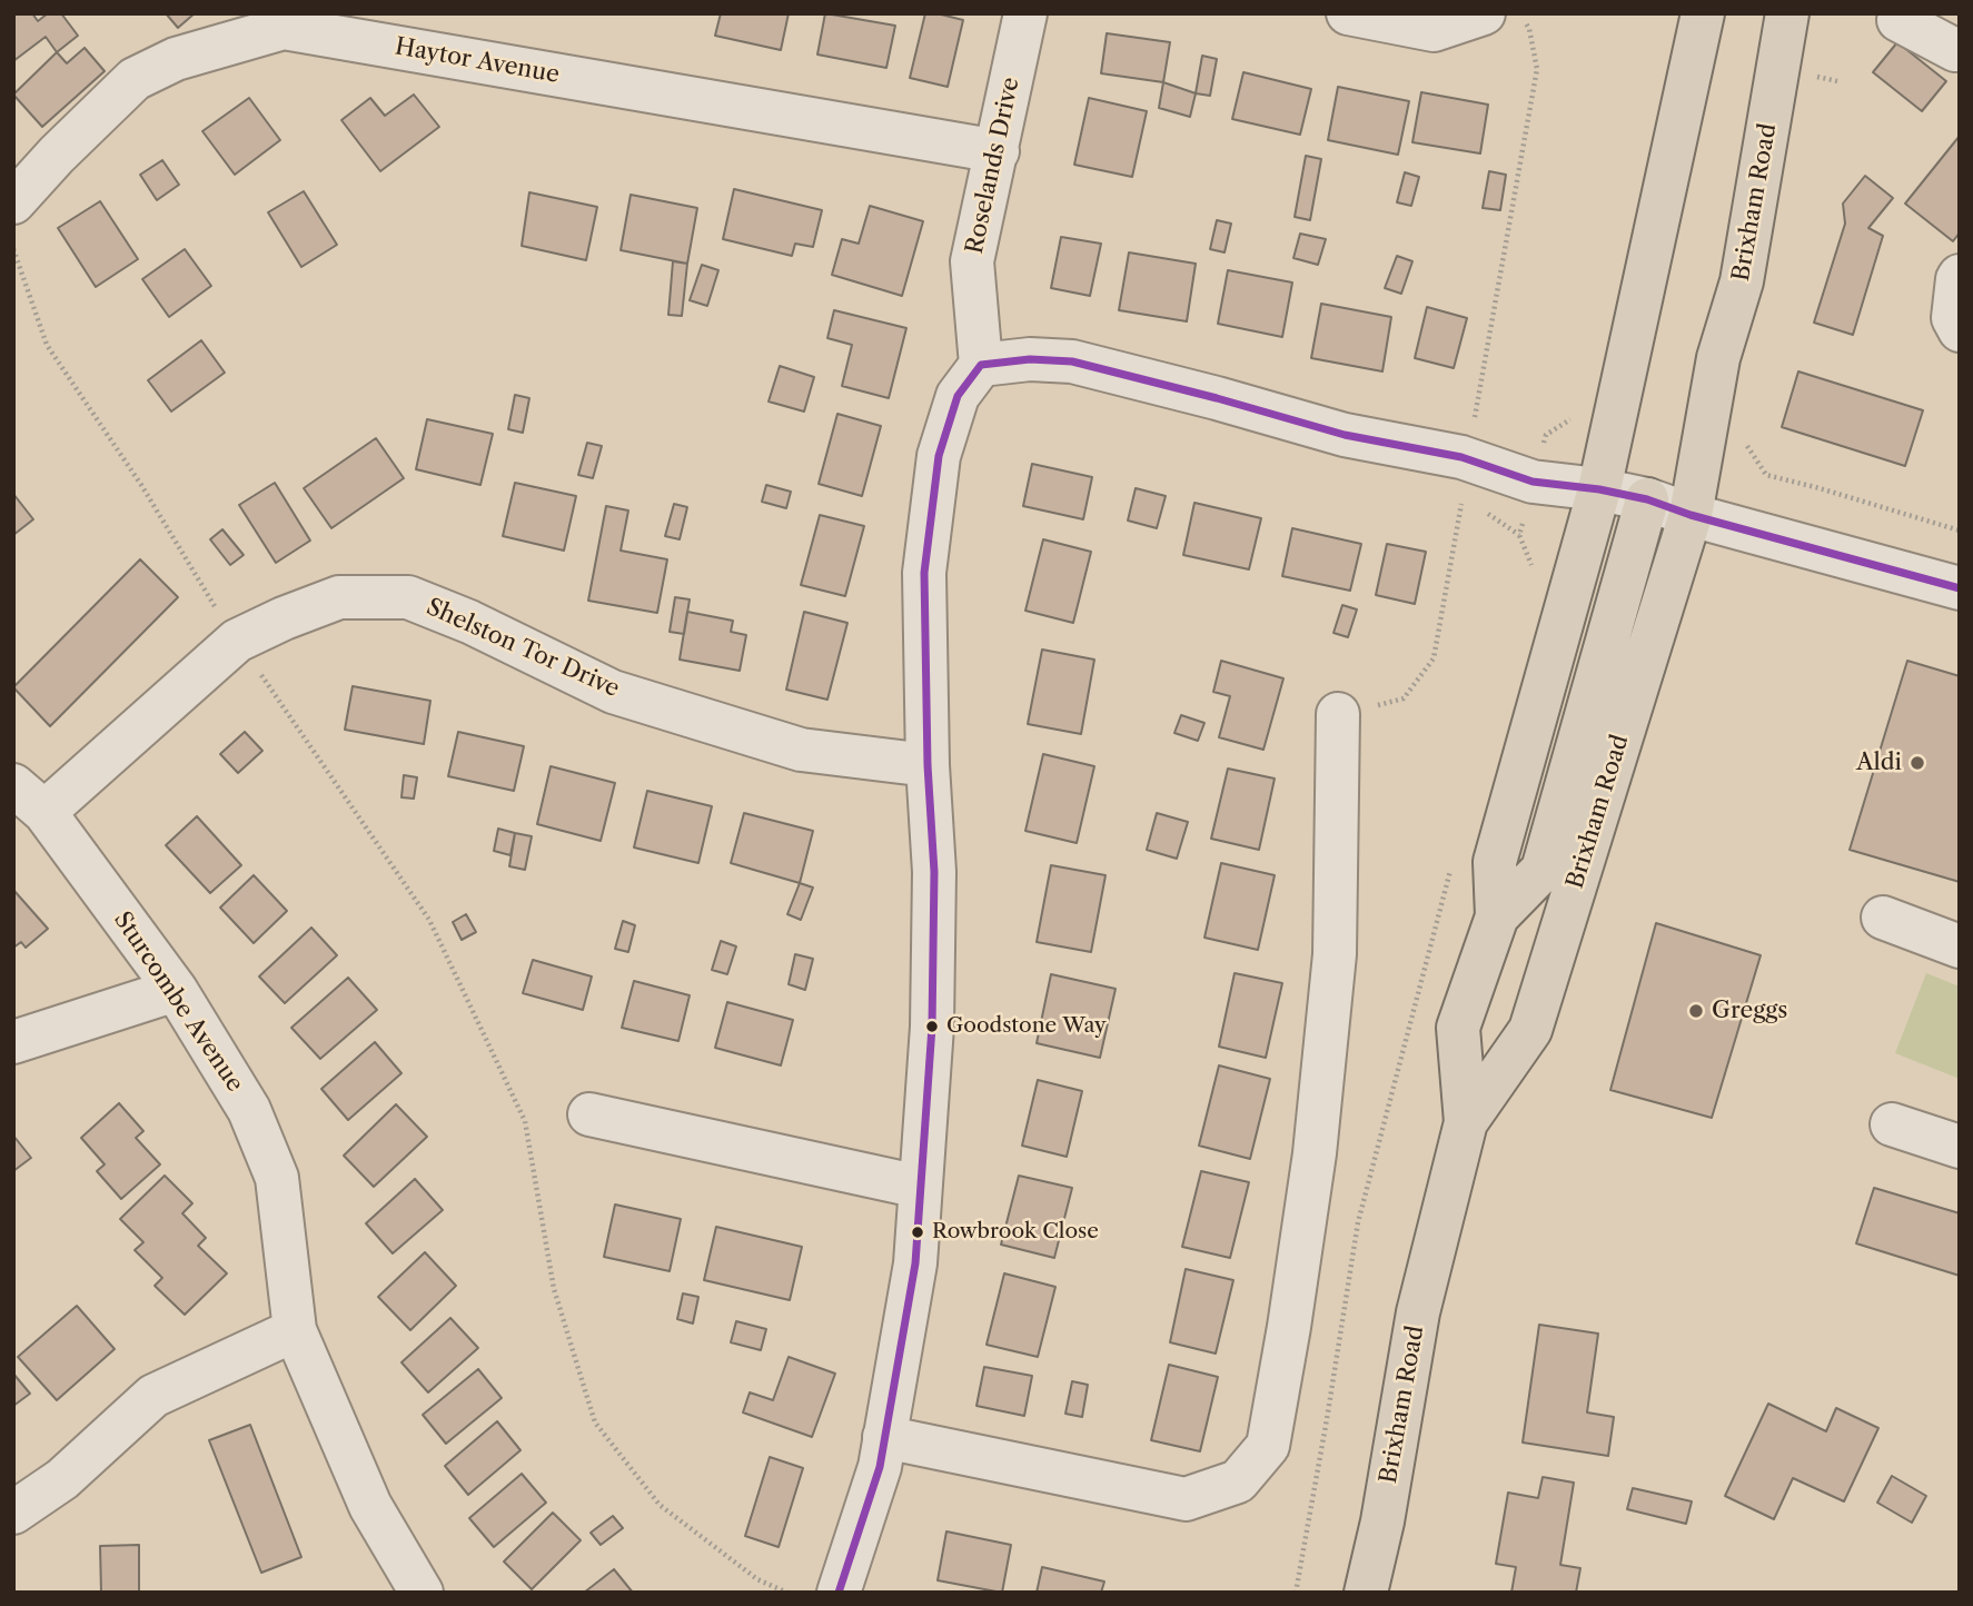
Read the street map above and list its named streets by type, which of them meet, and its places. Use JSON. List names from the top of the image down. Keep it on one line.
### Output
{"streets":{"main road":["Brixham Road"],"street":["Haytor Avenue","Roselands Drive","Shelston Tor Drive","Sturcombe Avenue"]},"crossings":[["Haytor Avenue","Roselands Drive"],["Shelston Tor Drive","Sturcombe Avenue"]],"places":["Aldi","Greggs","Goodstone Way","Rowbrook Close"]}
